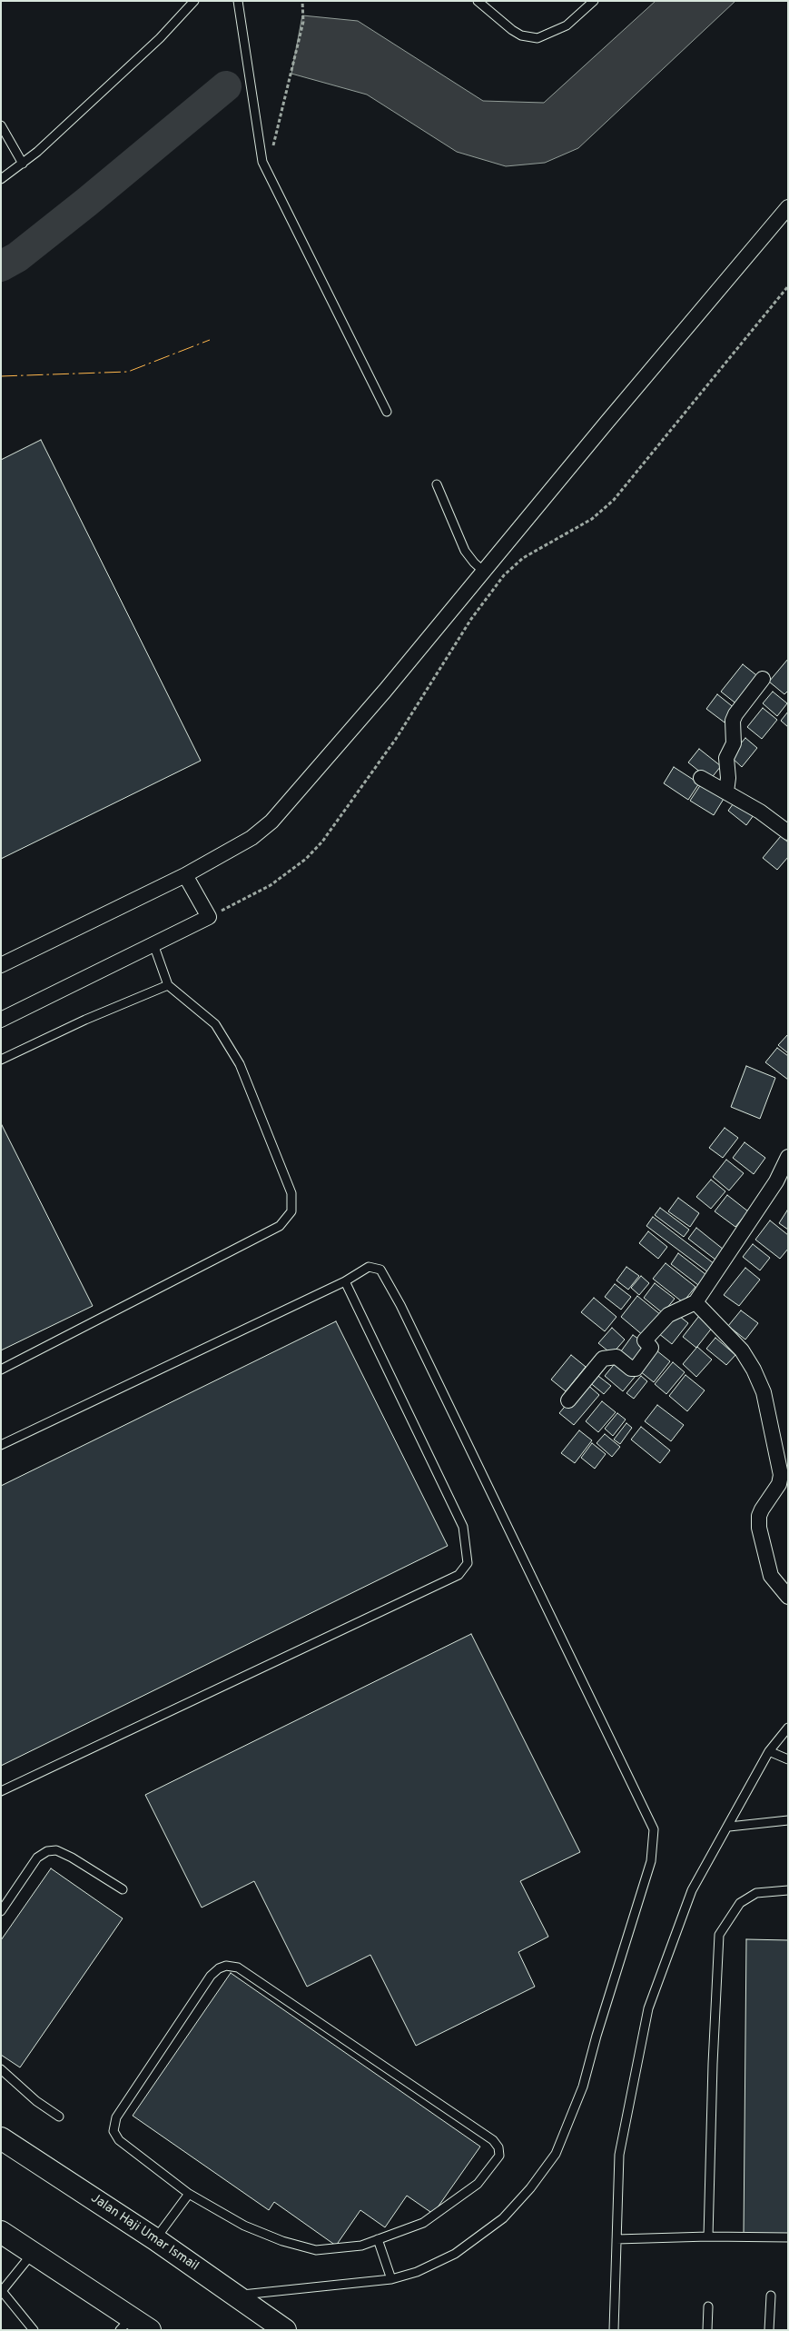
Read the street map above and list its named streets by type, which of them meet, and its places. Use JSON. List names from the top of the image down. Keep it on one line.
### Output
{"streets":{"main road":["Jalan Haji Umar Ismail"]}}
